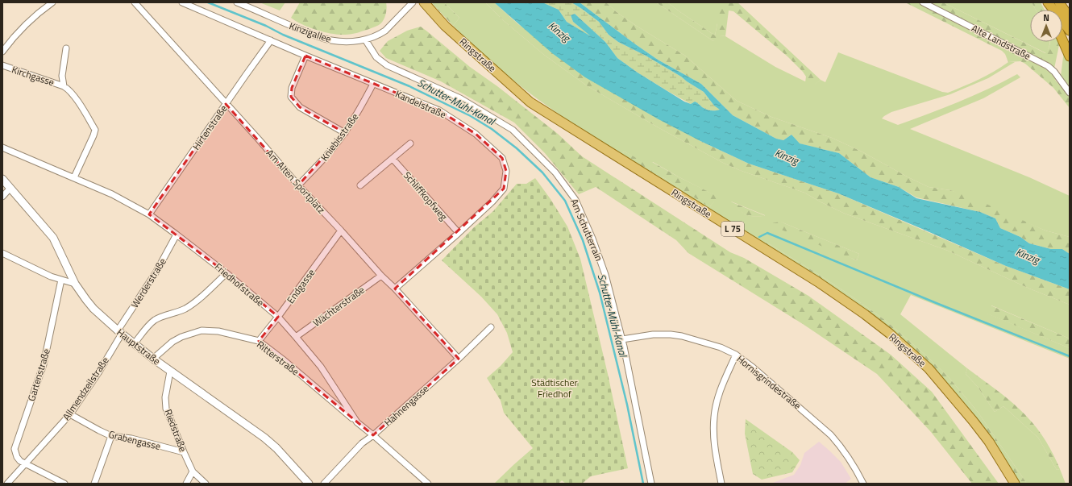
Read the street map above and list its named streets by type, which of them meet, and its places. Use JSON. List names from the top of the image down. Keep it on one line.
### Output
{"streets":{"main road":["Ringstraße","L 75"],"street":["Kinzigallee","Alte Landstraße","Kirchgasse","Kandelstraße","Hirtenstraße","Kniebisstraße","Am Alten Sportplatz","Schliffkopfweg","Am Schutterrain","Werderstraße","Friedhofstraße","Endgasse","Wächterstraße","Hauptstraße","Ritterstraße","Gartenstraße","Hornisgrindestraße","Allmendzeilstraße","Hahnengasse","Riedstraße","Grabengasse"]},"crossings":[["Kinzigallee","Am Schutterrain"],["Kandelstraße","Hirtenstraße"],["Kandelstraße","Kniebisstraße"],["Kandelstraße","Am Alten Sportplatz"],["Kandelstraße","Schliffkopfweg"],["Hirtenstraße","Am Alten Sportplatz"],["Hirtenstraße","Friedhofstraße"],["Kniebisstraße","Am Alten Sportplatz"],["Am Alten Sportplatz","Endgasse"],["Am Alten Sportplatz","Wächterstraße"],["Am Alten Sportplatz","Hahnengasse"],["Am Schutterrain","Hornisgrindestraße"],["Werderstraße","Friedhofstraße"],["Werderstraße","Hauptstraße"],["Werderstraße","Allmendzeilstraße"],["Friedhofstraße","Endgasse"],["Friedhofstraße","Wächterstraße"],["Friedhofstraße","Ritterstraße"],["Friedhofstraße","Hahnengasse"],["Endgasse","Ritterstraße"],["Hauptstraße","Ritterstraße"],["Hauptstraße","Allmendzeilstraße"],["Hauptstraße","Riedstraße"],["Gartenstraße","Allmendzeilstraße"],["Allmendzeilstraße","Grabengasse"],["Riedstraße","Grabengasse"]],"water":["Kinzig","Schutter-Mühl-Kanal"],"parks":["Städtischer Friedhof"],"north":"top"}
